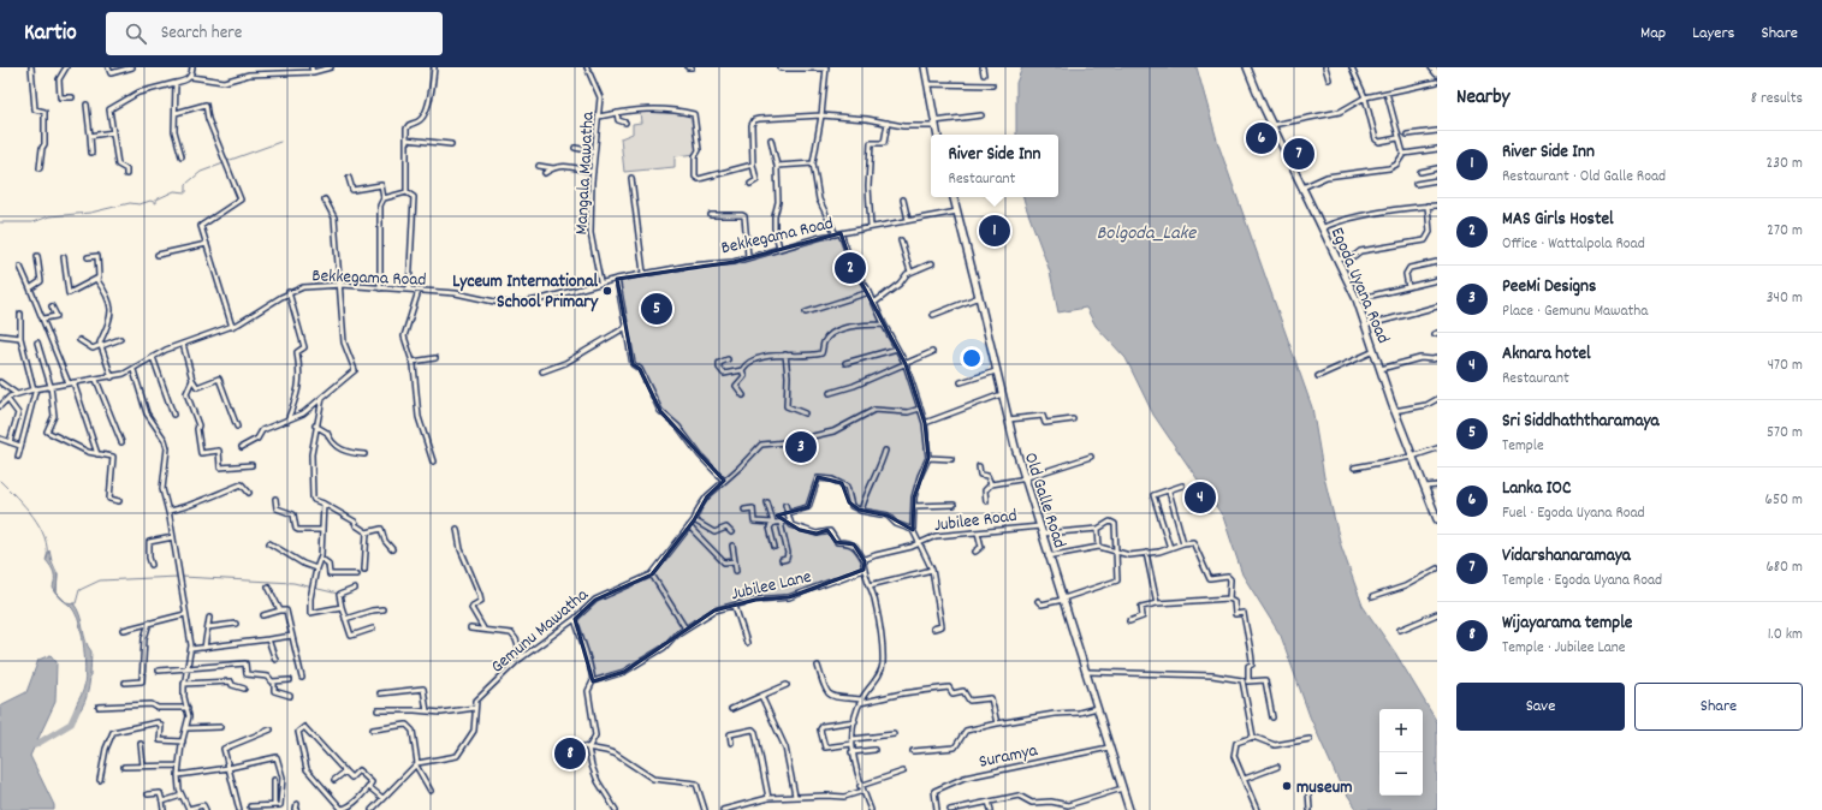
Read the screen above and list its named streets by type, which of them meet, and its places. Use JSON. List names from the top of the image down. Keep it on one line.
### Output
{"streets":{"main road":["Egoda Uyana Road","Old Galle Road"],"street":["Mangala Mawatha","Bekkegama Road","Jubilee Road","Jubilee Lane","Gemunu Mawatha","Suramya"]},"crossings":[["Mangala Mawatha","Bekkegama Road"],["Bekkegama Road","Old Galle Road"],["Old Galle Road","Jubilee Road"],["Old Galle Road","Suramya"]],"water":["Bolgoda_Lake"],"places":["Lyceum International School Primary","museum"],"page":{"header":"Kartio","search":"Search here","nav":["Map","Layers","Share"],"heading":["Nearby","8 results"],"pins":["6","7","1","2","5","3","4","8"],"list":[{"mark":"1","name":"River Side Inn","note":"Restaurant · Old Galle Road","value":"230 m"},{"mark":"2","name":"MAS Girls Hostel","note":"Office · Wattalpola Road","value":"270 m"},{"mark":"3","name":"PeeMi Designs","note":"Place · Gemunu Mawatha","value":"340 m"},{"mark":"4","name":"Aknara hotel","note":"Restaurant","value":"470 m"},{"mark":"5","name":"Sri Siddhaththaramaya","note":"Temple","value":"570 m"},{"mark":"6","name":"Lanka IOC","note":"Fuel · Egoda Uyana Road","value":"650 m"},{"mark":"7","name":"Vidarshanaramaya","note":"Temple · Egoda Uyana Road","value":"680 m"},{"mark":"8","name":"Wijayarama temple","note":"Temple · Jubilee Lane","value":"1.0 km"}],"popup":["River Side Inn","Restaurant"],"buttons":["Save","Share"],"map_buttons":["+","−"]}}
